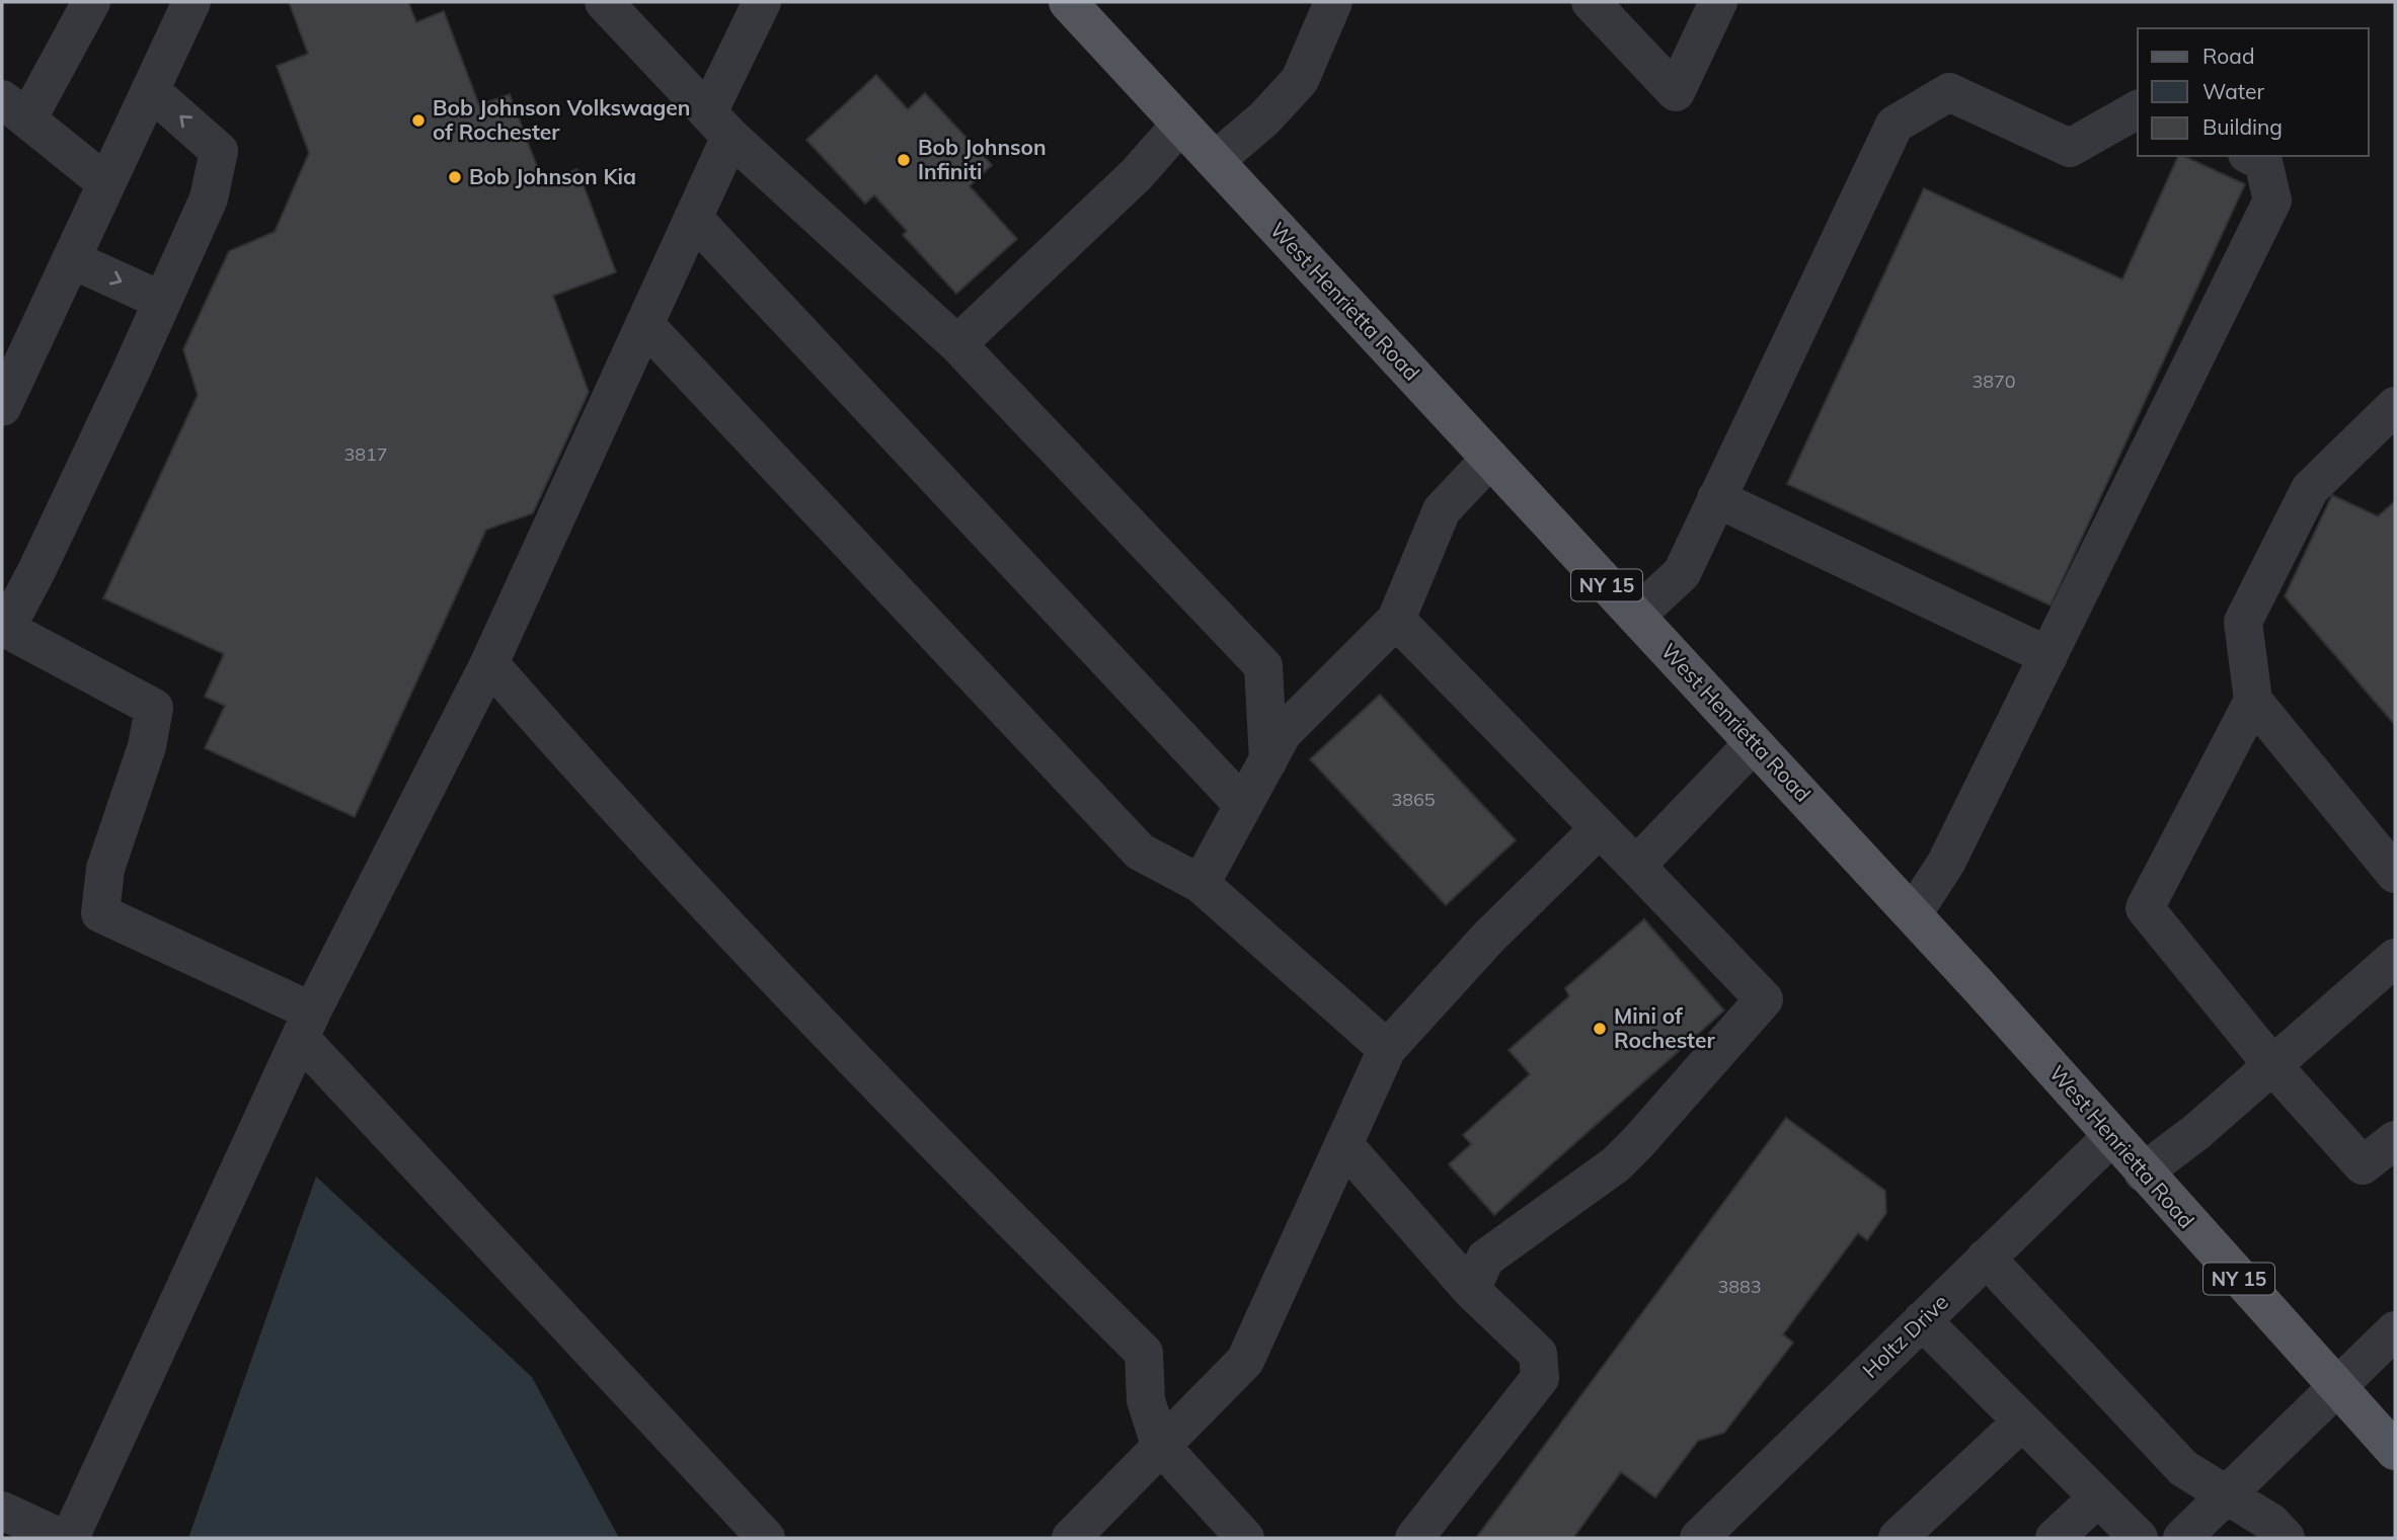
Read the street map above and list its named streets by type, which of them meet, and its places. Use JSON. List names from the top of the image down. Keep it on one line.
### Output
{"streets":{"main road":["West Henrietta Road","NY 15"],"street":["Holtz Drive"]},"crossings":[["West Henrietta Road","Holtz Drive"]],"places":["Bob Johnson Volkswagen of Rochester","Bob Johnson Infiniti","Bob Johnson Kia","Mini of Rochester"],"house_numbers":["3870","3817","3865","3883"],"legend":["Road","Water","Building"]}
